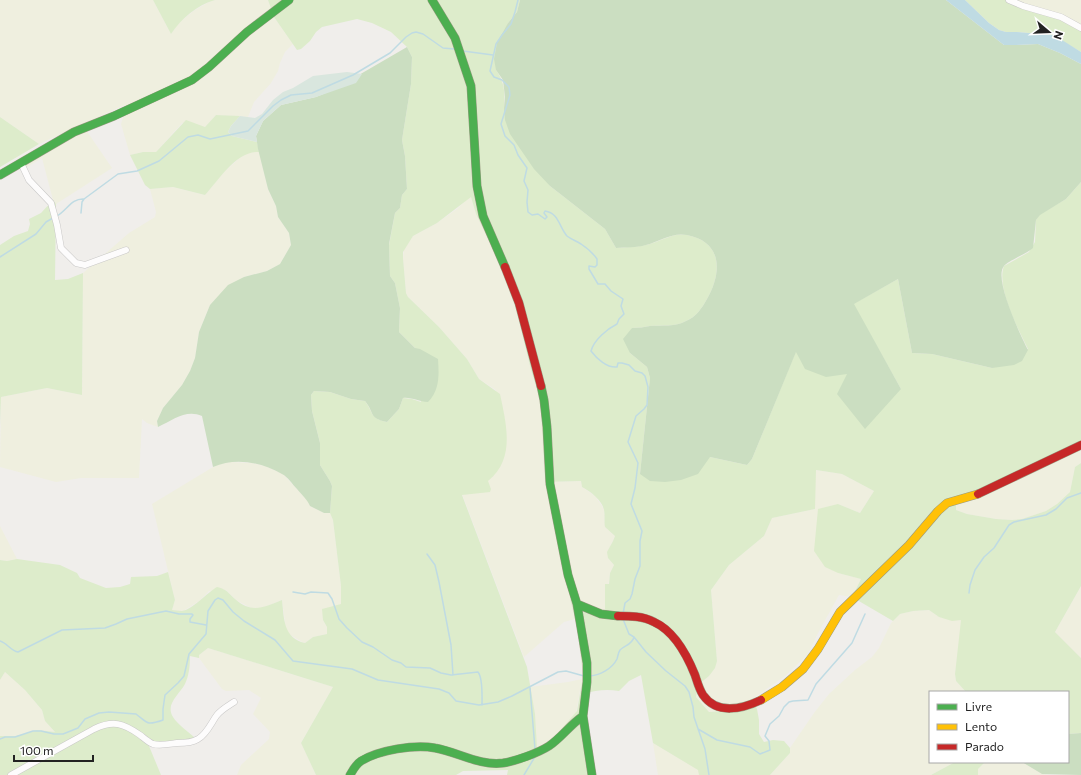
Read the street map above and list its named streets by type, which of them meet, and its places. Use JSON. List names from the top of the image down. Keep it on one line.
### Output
{"legend":["Livre","Lento","Parado"],"scale_bar":"100 m","north":"right"}
